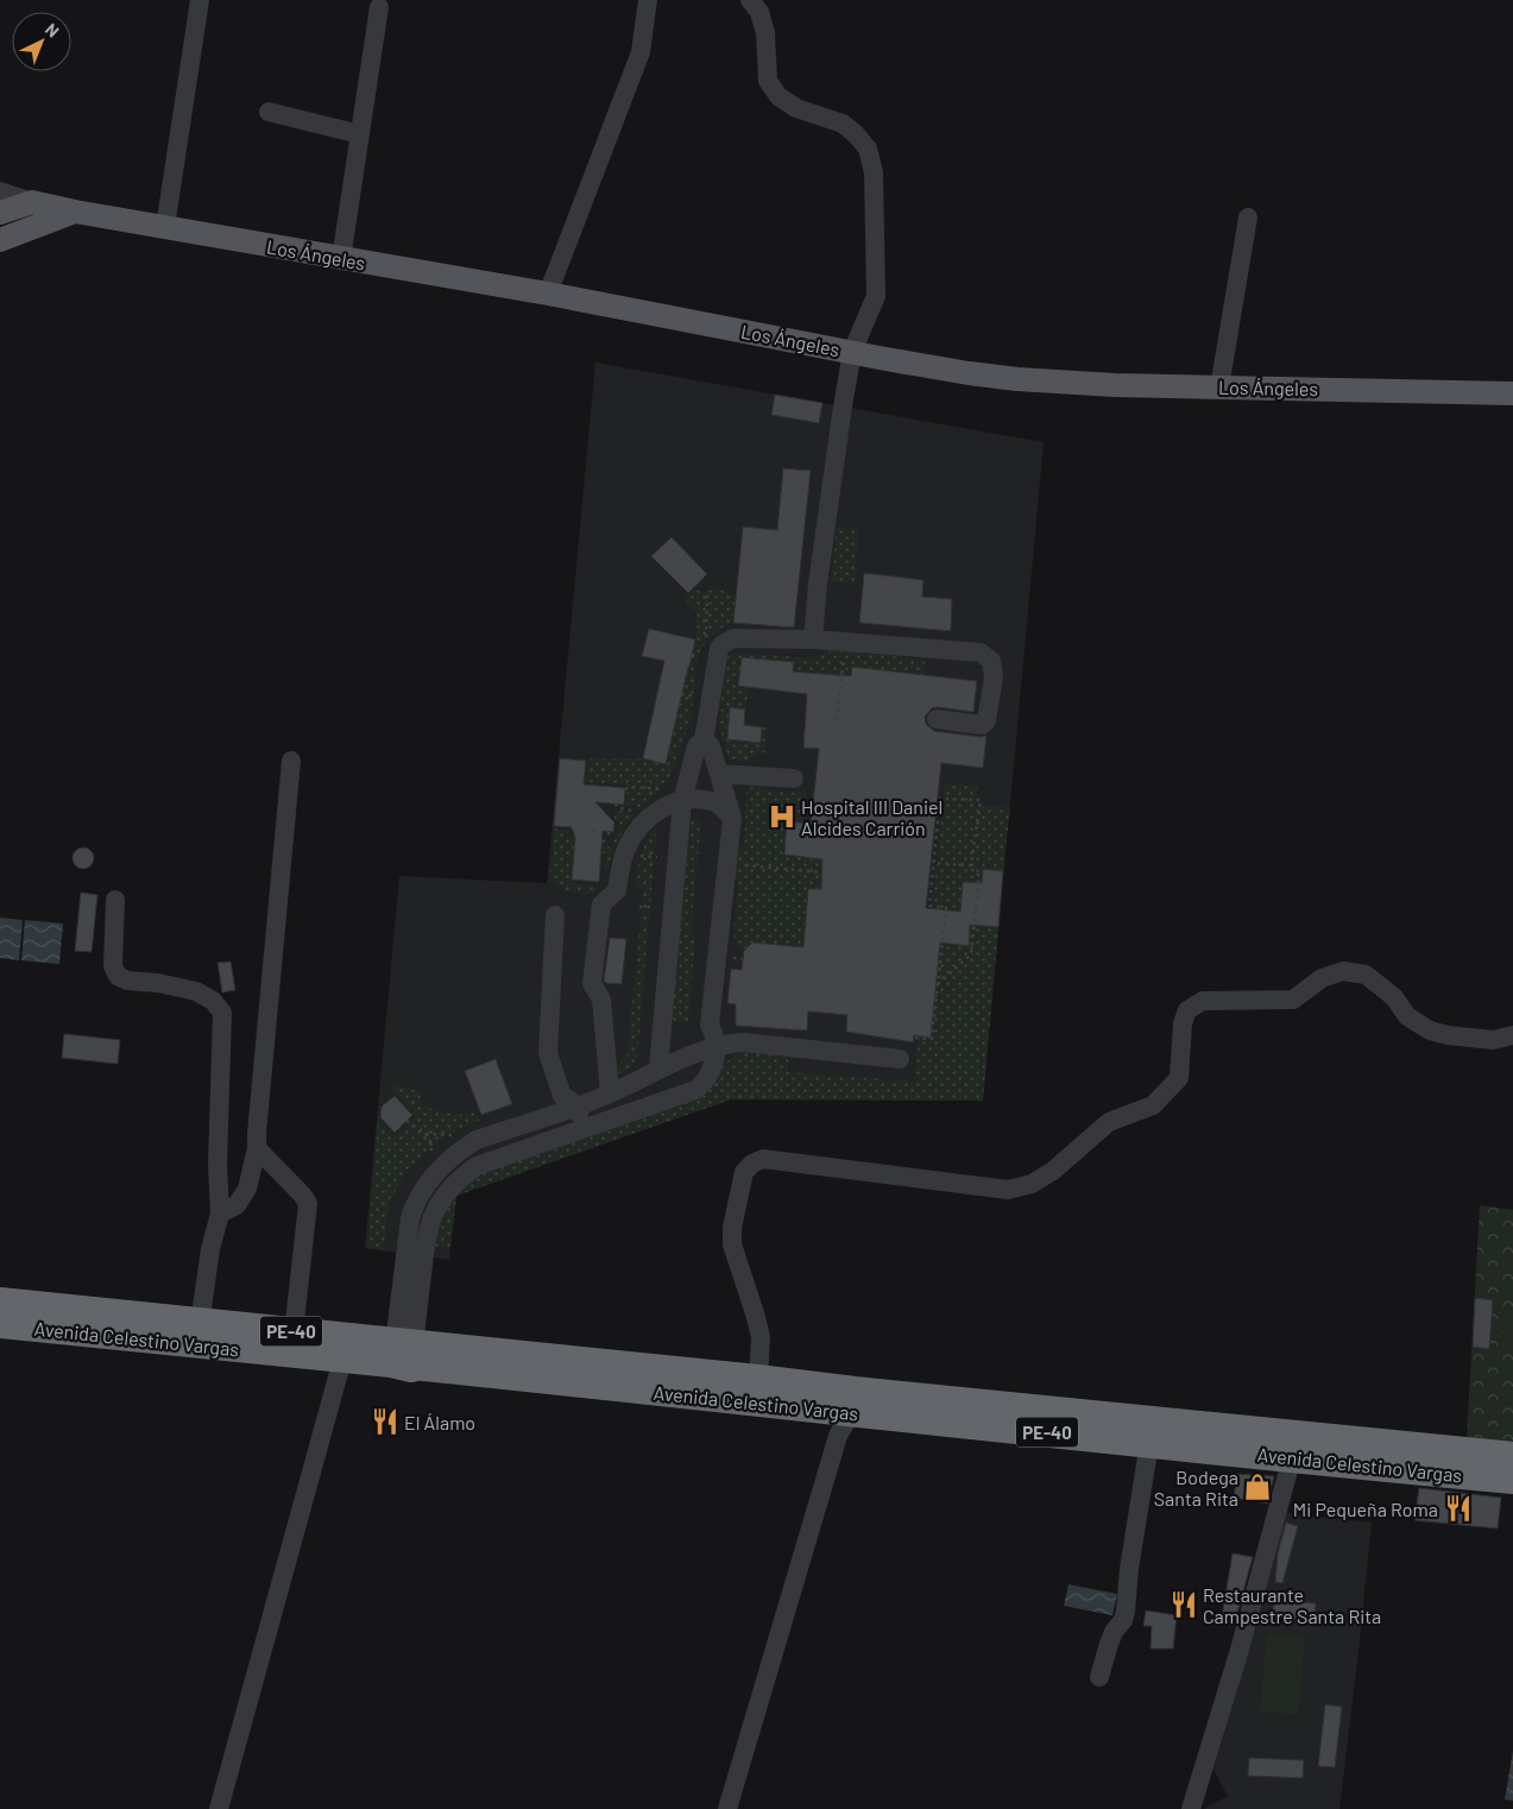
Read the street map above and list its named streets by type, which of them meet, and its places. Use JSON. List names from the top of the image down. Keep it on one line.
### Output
{"streets":{"highway":["PE-40","Avenida Celestino Vargas"],"main road":["Los Ángeles"]},"places":{"hospital":["Hospital III Daniel Alcides Carrión"],"restaurant":["El Álamo","Mi Pequeña Roma","Restaurante Campestre Santa Rita"],"shop":["Bodega Santa Rita"]},"north":"top right"}
